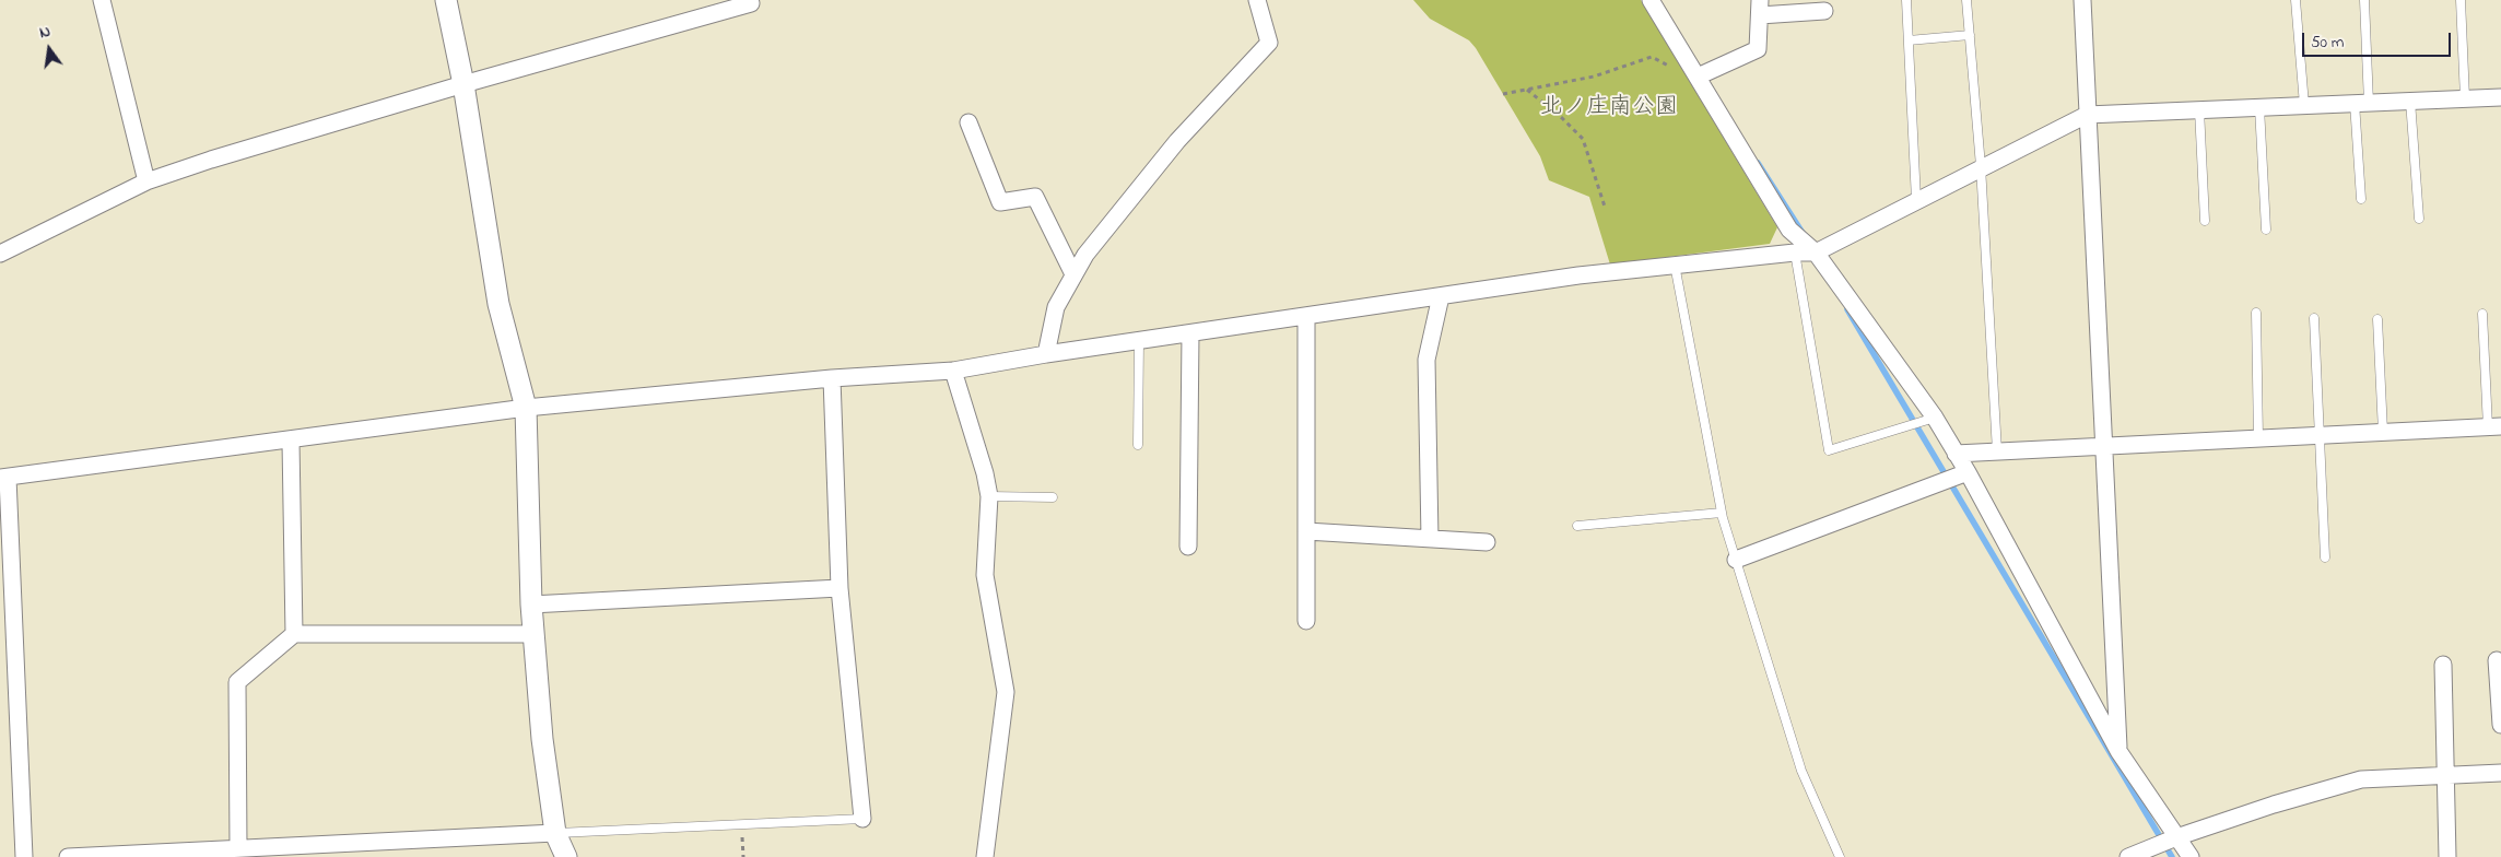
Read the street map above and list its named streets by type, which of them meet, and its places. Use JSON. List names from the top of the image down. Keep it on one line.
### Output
{"parks":["北ノ庄南公園"],"scale_bar":"50 m","north":"top"}
